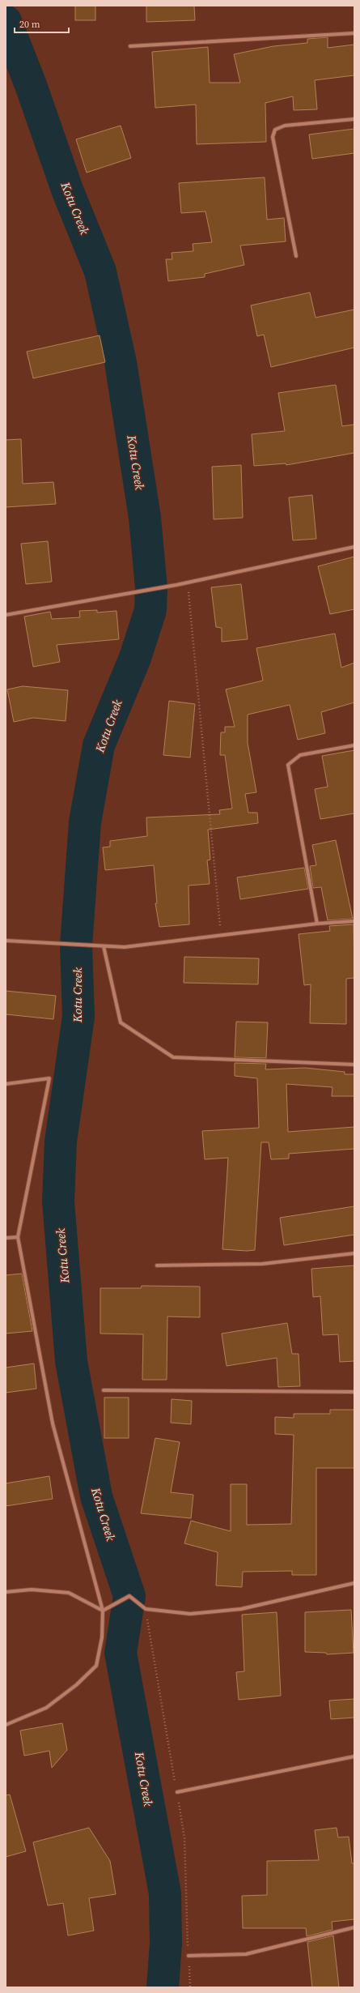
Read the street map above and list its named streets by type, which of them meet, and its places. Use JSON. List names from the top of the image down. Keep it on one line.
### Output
{"water":["Kotu Creek"],"scale_bar":"20 m"}
